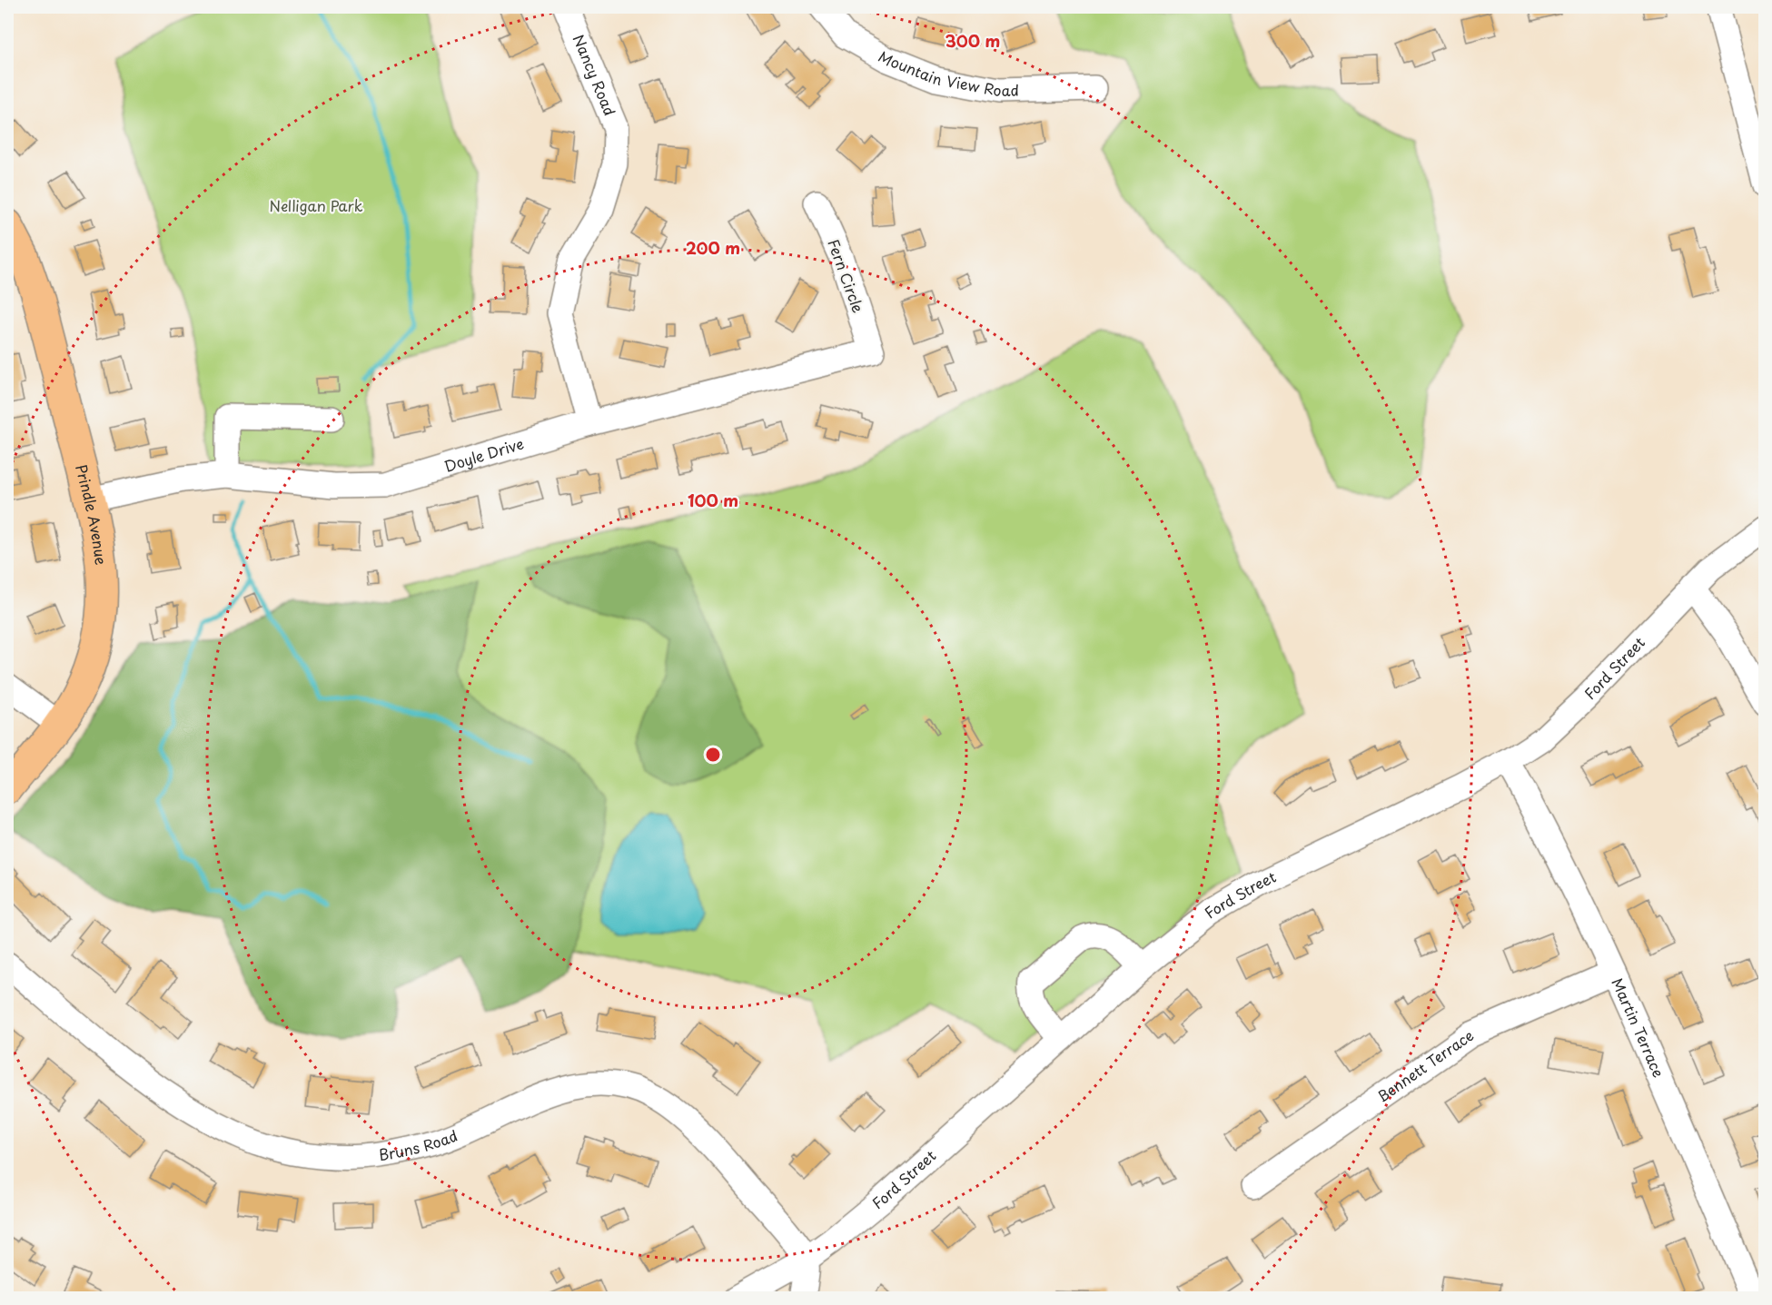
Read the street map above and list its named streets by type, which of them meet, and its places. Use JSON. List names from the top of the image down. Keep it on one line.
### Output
{"streets":{"main road":["Prindle Avenue"],"street":["Mountain View Road","Nancy Road","Fern Circle","Doyle Drive","Ford Street","Martin Terrace","Bennett Terrace","Bruns Road"]},"crossings":[["Nancy Road","Doyle Drive"],["Fern Circle","Doyle Drive"],["Doyle Drive","Prindle Avenue"],["Ford Street","Martin Terrace"],["Ford Street","Bruns Road"],["Martin Terrace","Bennett Terrace"]],"parks":["Nelligan Park"],"rings":["300 m","200 m","100 m"]}
